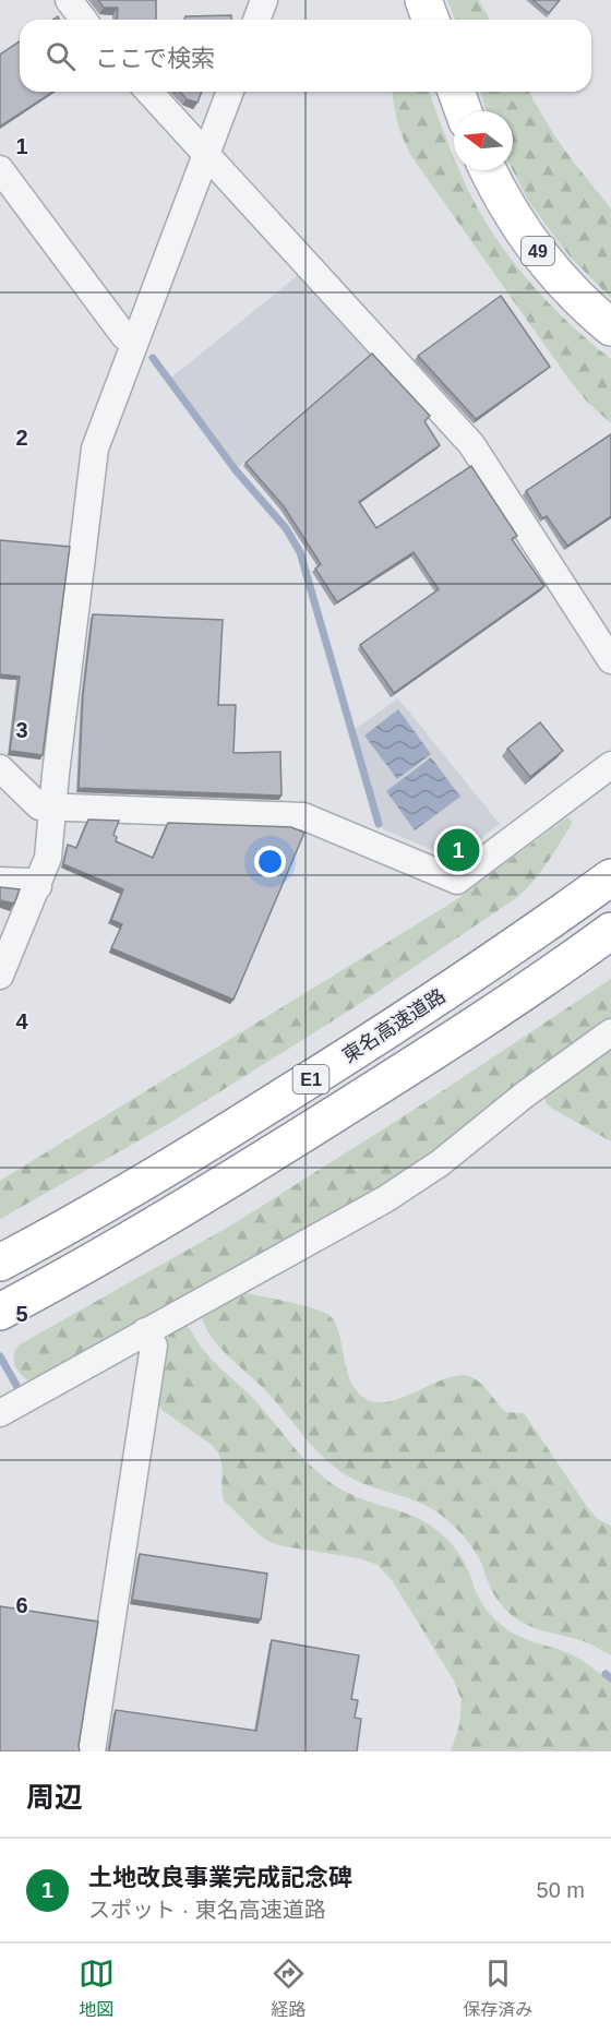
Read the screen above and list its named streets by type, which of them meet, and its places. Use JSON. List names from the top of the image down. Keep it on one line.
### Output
{"streets":{"main road":["49","東名高速道路","E1"]},"north":"left","page":{"search":"ここで検索","pins":"1","heading":"周辺","list":[{"mark":"1","name":"土地改良事業完成記念碑","note":"スポット · 東名高速道路","value":"50 m"}],"nav":["地図","経路","保存済み"]},"grid":{"rows":["1","2","3","4","5","6"]}}
